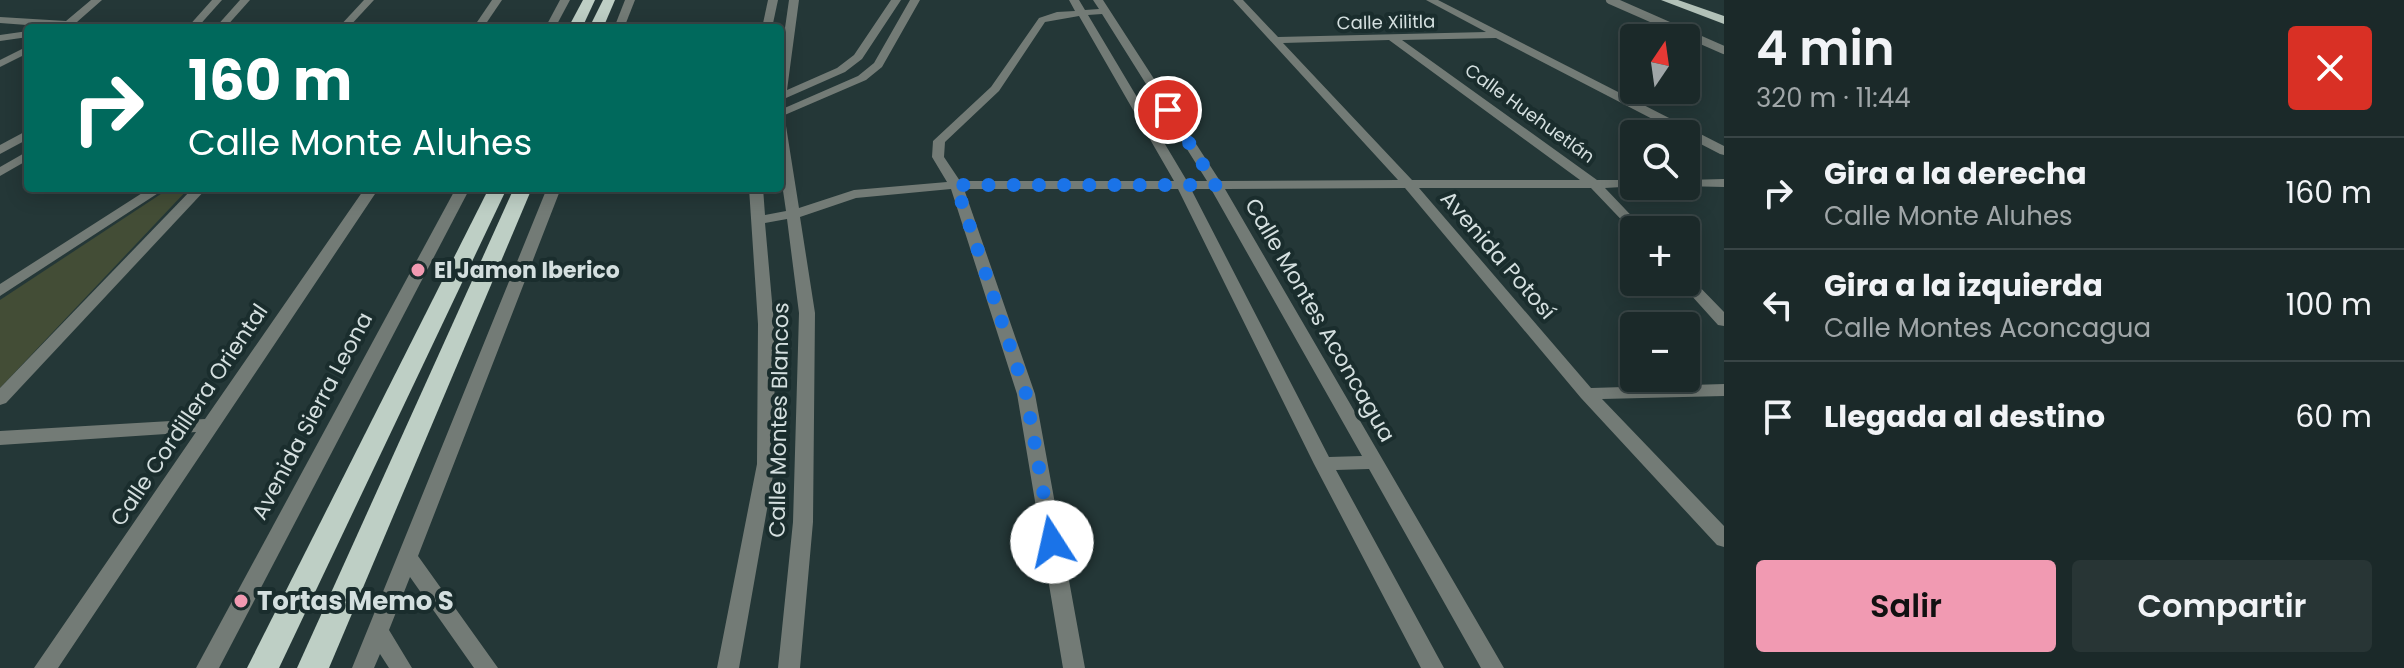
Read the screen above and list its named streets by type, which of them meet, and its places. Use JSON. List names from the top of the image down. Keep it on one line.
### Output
{"streets":{"street":["Calle Xilitla","Calle Huehuetlán","Avenida Potosí","Calle Montes Aconcagua","Calle Cordillera Oriental","Avenida Sierra Leona","Calle Montes Blancos"]},"crossings":[["Calle Xilitla","Calle Huehuetlán"],["Calle Xilitla","Avenida Potosí"]],"places":["El Jamon Iberico","Tortas Memo S"],"north":"top","page":{"heading":["4 min","320 m · 11:44"],"map_buttons":["+","−"],"turn":["160 m","Calle Monte Aluhes"],"list":[{"name":"Gira a la derecha","note":"Calle Monte Aluhes","value":"160 m"},{"name":"Gira a la izquierda","note":"Calle Montes Aconcagua","value":"100 m"},{"name":"Llegada al destino","value":"60 m"}],"buttons":["Salir","Compartir"]}}
